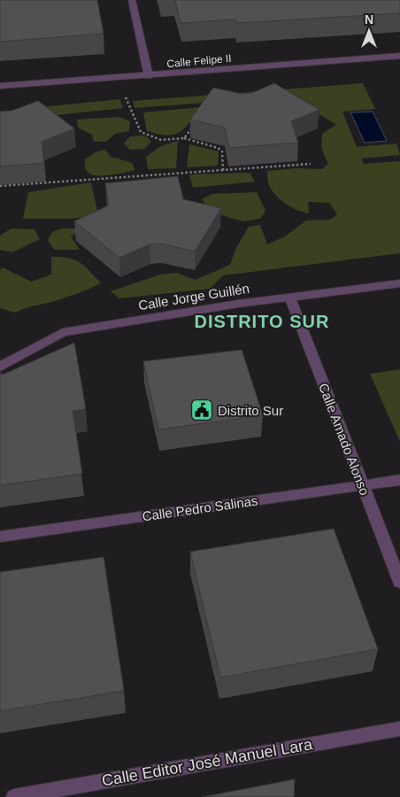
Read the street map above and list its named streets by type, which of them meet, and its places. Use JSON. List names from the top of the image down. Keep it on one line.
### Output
{"streets":{"street":["Calle Felipe II","Calle Jorge Guillén","Calle Amado Alonso","Calle Pedro Salinas","Calle Editor José Manuel Lara"]},"crossings":[["Calle Jorge Guillén","Calle Amado Alonso"],["Calle Amado Alonso","Calle Pedro Salinas"]],"districts":["DISTRITO SUR"],"places":{"public building":["Distrito Sur"]},"north":"top"}
